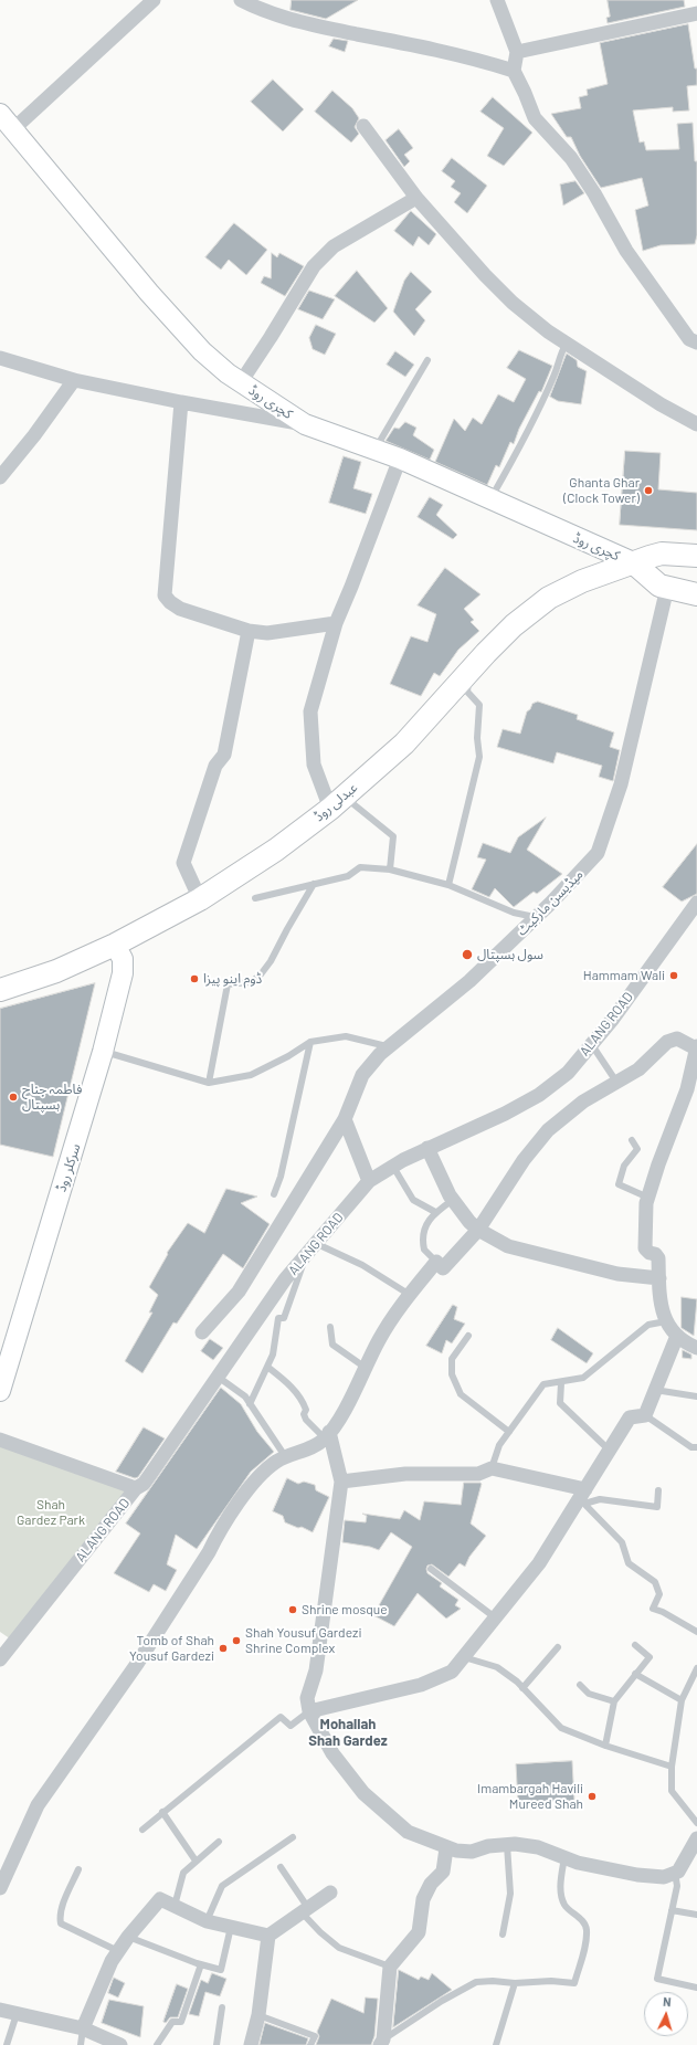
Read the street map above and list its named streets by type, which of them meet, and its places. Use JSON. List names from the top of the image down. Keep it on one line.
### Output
{"streets":{"main road":["کچری روڈ","عبدلی روڈ","سرکلر روڈ"],"street":["میڈیسن مارکیٹ","ALANG ROAD"]},"crossings":[["کچری روڈ","عبدلی روڈ"],["عبدلی روڈ","سرکلر روڈ"]],"districts":["Mohallah Shah Gardez"],"parks":["Shah Gardez Park"],"places":["Ghanta Ghar (Clock Tower)","سول ہسپتال","Hammam Wali","ڈوم اینو پیزا","فاطمہ جناح ہسپتال","Shrine mosque","Shah Yousuf Gardezi Shrine Complex","Tomb of Shah Yousuf Gardezi","Imambargah Havili Mureed Shah"],"north":"top"}
